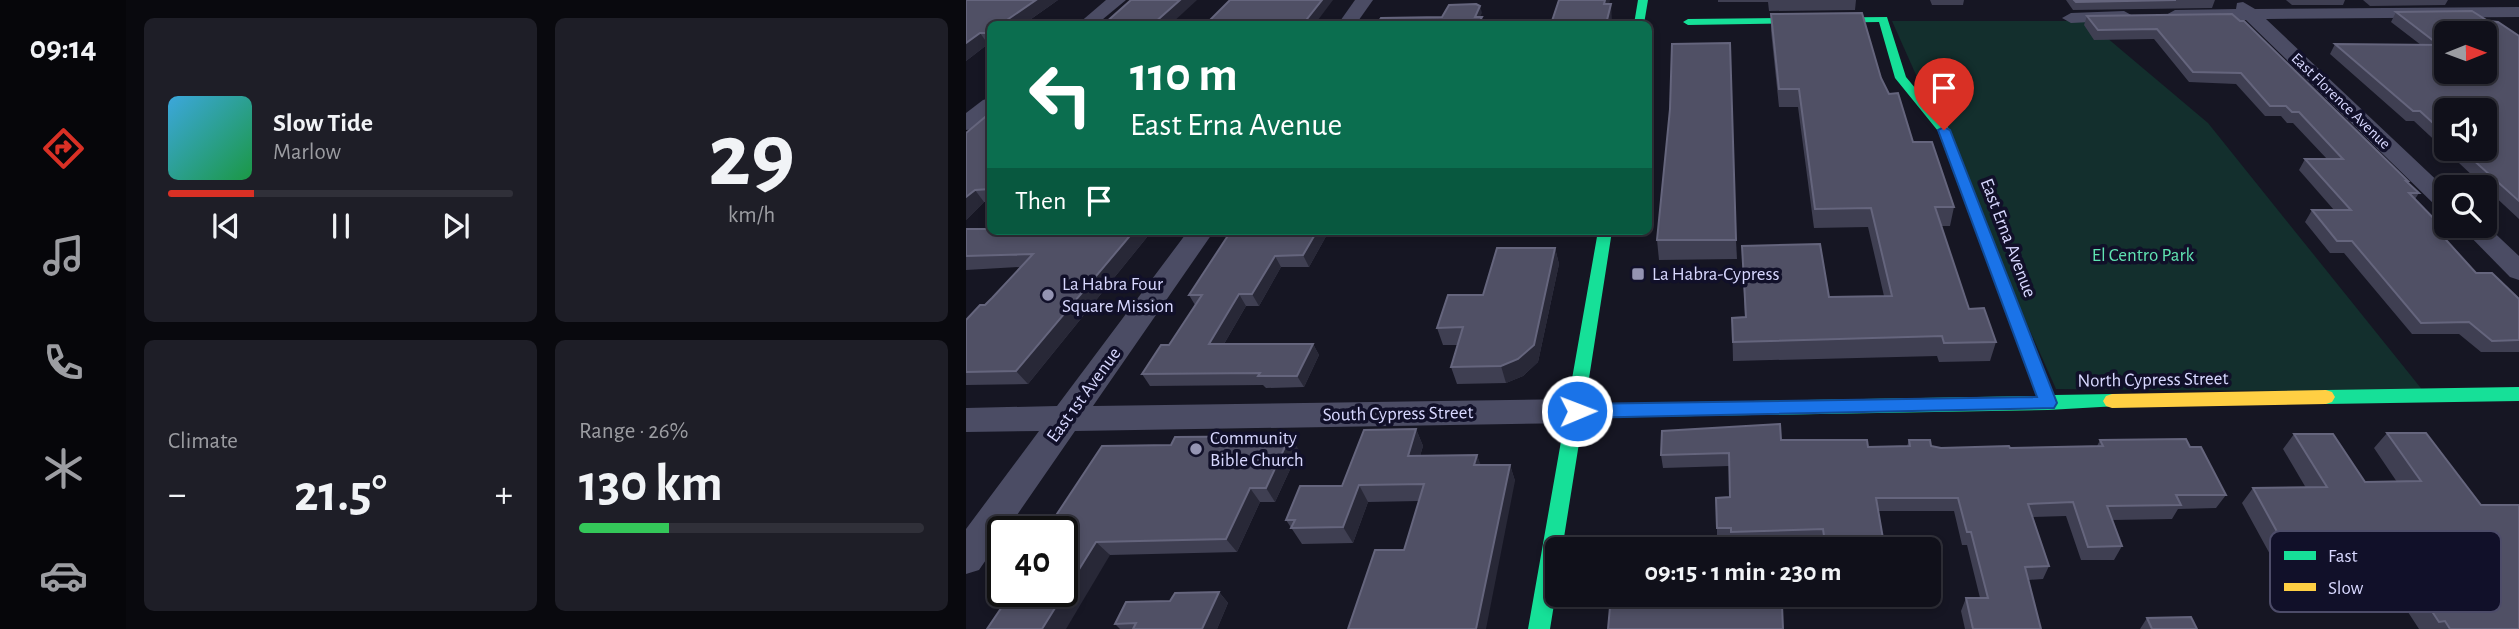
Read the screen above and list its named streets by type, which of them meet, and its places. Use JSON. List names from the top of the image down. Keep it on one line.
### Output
{"streets":{"street":["East Florence Avenue","East Erna Avenue","North Cypress Street","East 1st Avenue","South Cypress Street"]},"crossings":[["East Erna Avenue","North Cypress Street"],["North Cypress Street","South Cypress Street"],["East 1st Avenue","South Cypress Street"]],"parks":["El Centro Park"],"places":{"transit":["La Habra-Cypress"],"other":["La Habra Four Square Mission","Community Bible Church"]},"legend":["Fast","Slow"],"north":"right","page":{"tabs":"09:14","tile":[["29","km/h"],"Climate",["Range · 26%","130 km"]],"turn":["110 m","East Erna Avenue"],"song":["Slow Tide","Marlow"],"then":"Then","heat":["−","21.5°","+"],"limit":"40","trip":"09:15 · 1 min · 230 m"}}
